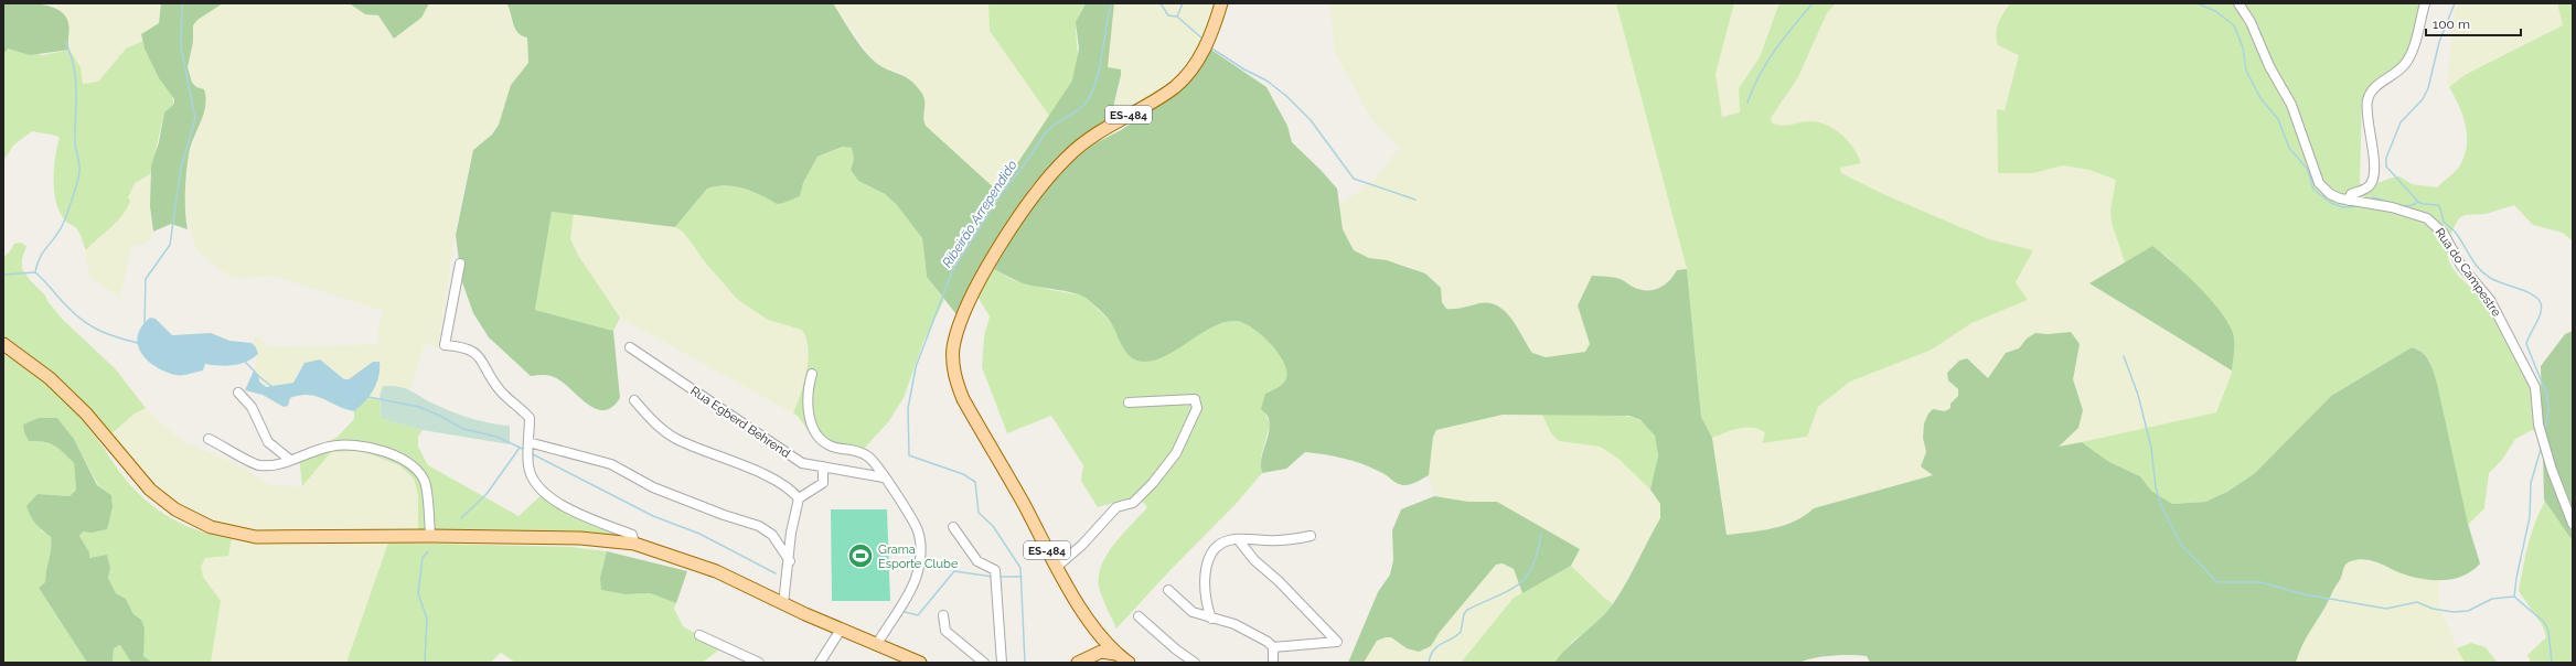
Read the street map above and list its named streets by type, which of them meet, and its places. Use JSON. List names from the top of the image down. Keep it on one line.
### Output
{"streets":{"main road":["ES-484"],"street":["Rua do Campestre","Rua Egberd Behrend"]},"water":["Ribeirão Arrependido"],"places":{"sports":["Grama Esporte Clube"]},"scale_bar":"100 m"}
